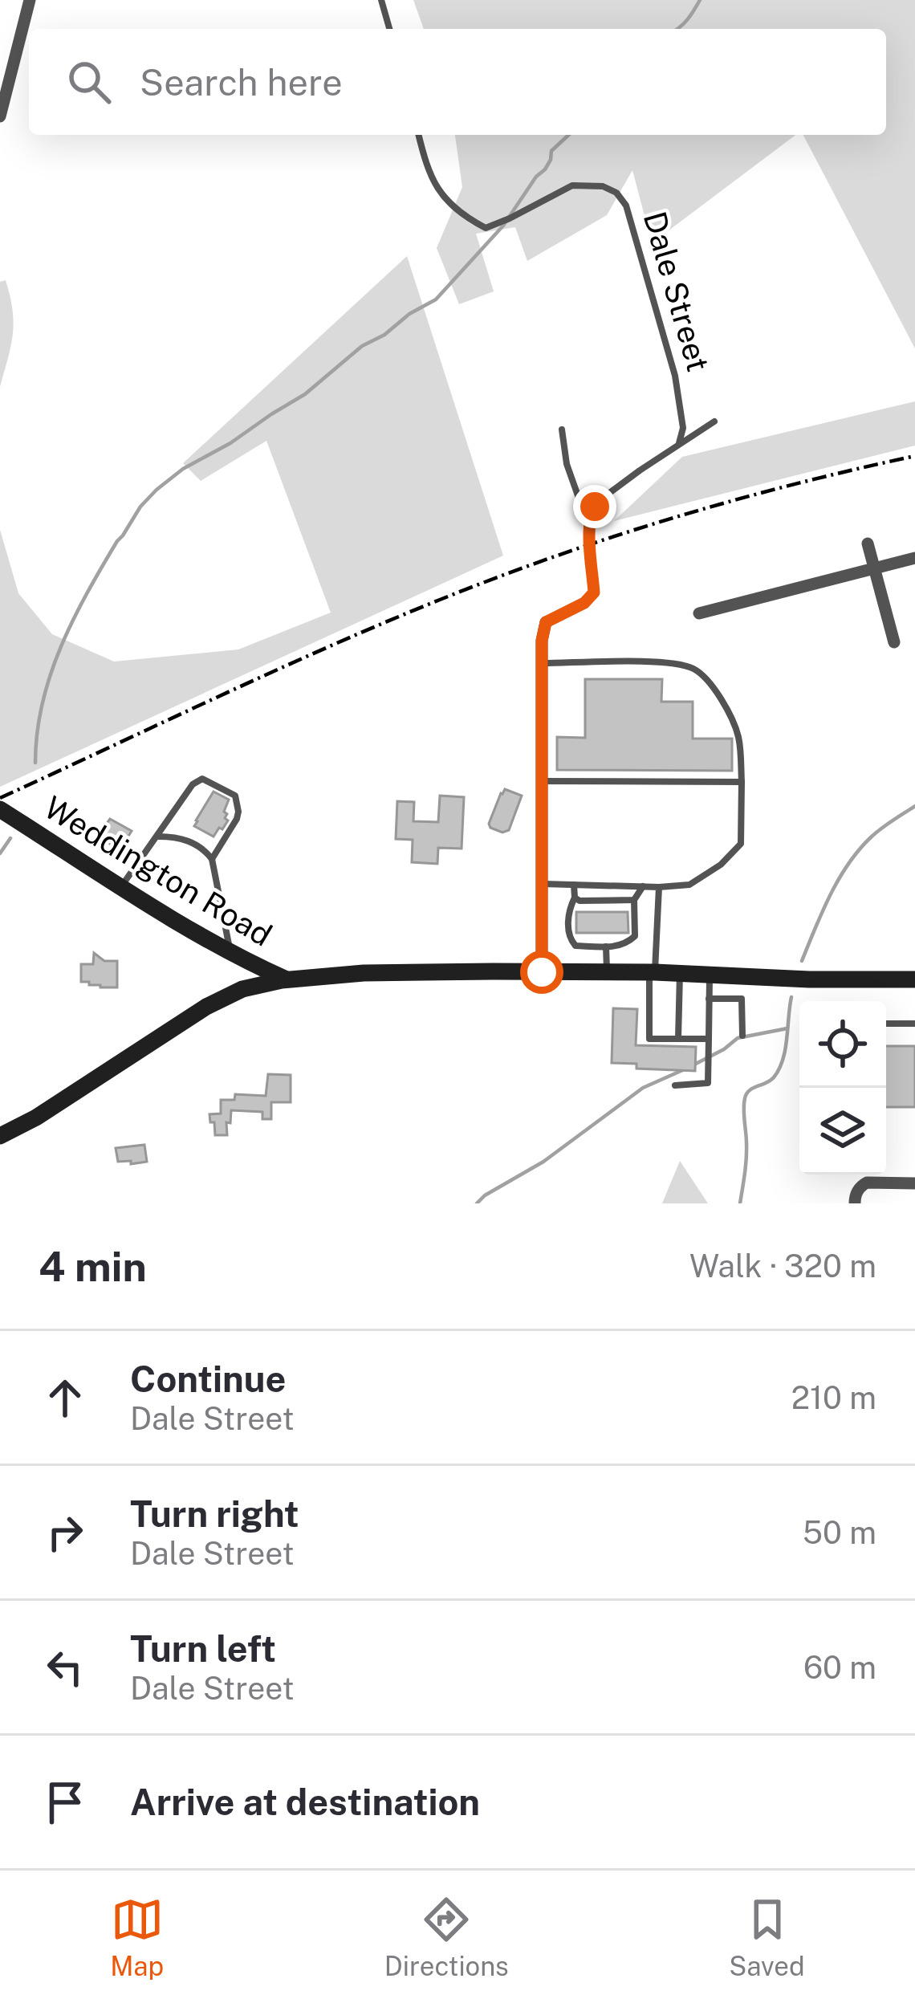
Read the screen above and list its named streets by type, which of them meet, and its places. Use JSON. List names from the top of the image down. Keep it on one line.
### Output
{"streets":{"main road":["Weddington Road"],"lane":["Dale Street"]},"page":{"search":"Search here","heading":["4 min","Walk · 320 m"],"list":[["Continue","Dale Street","210 m"],["Turn right","Dale Street","50 m"],["Turn left","Dale Street","60 m"],"Arrive at destination"],"nav":["Map","Directions","Saved"]}}
